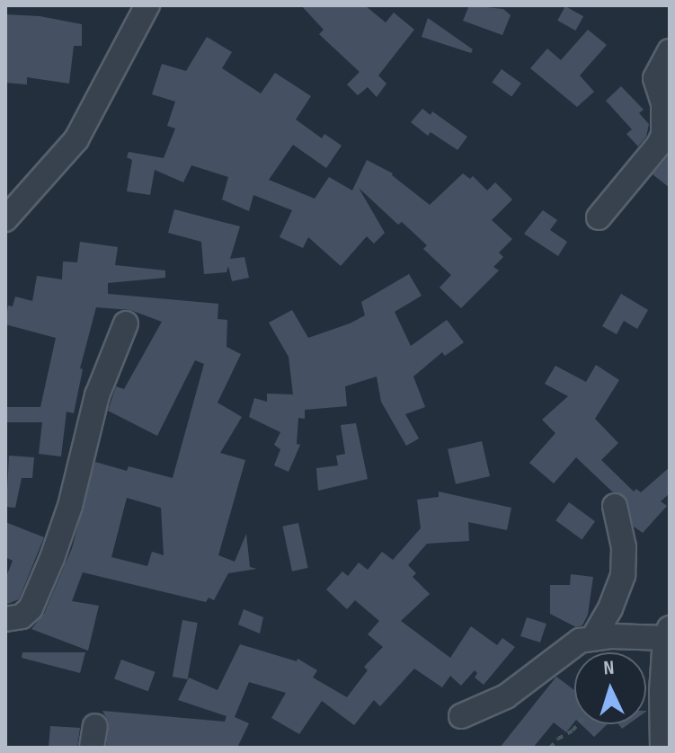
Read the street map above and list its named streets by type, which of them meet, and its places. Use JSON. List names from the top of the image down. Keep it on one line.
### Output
{"north":"top"}
